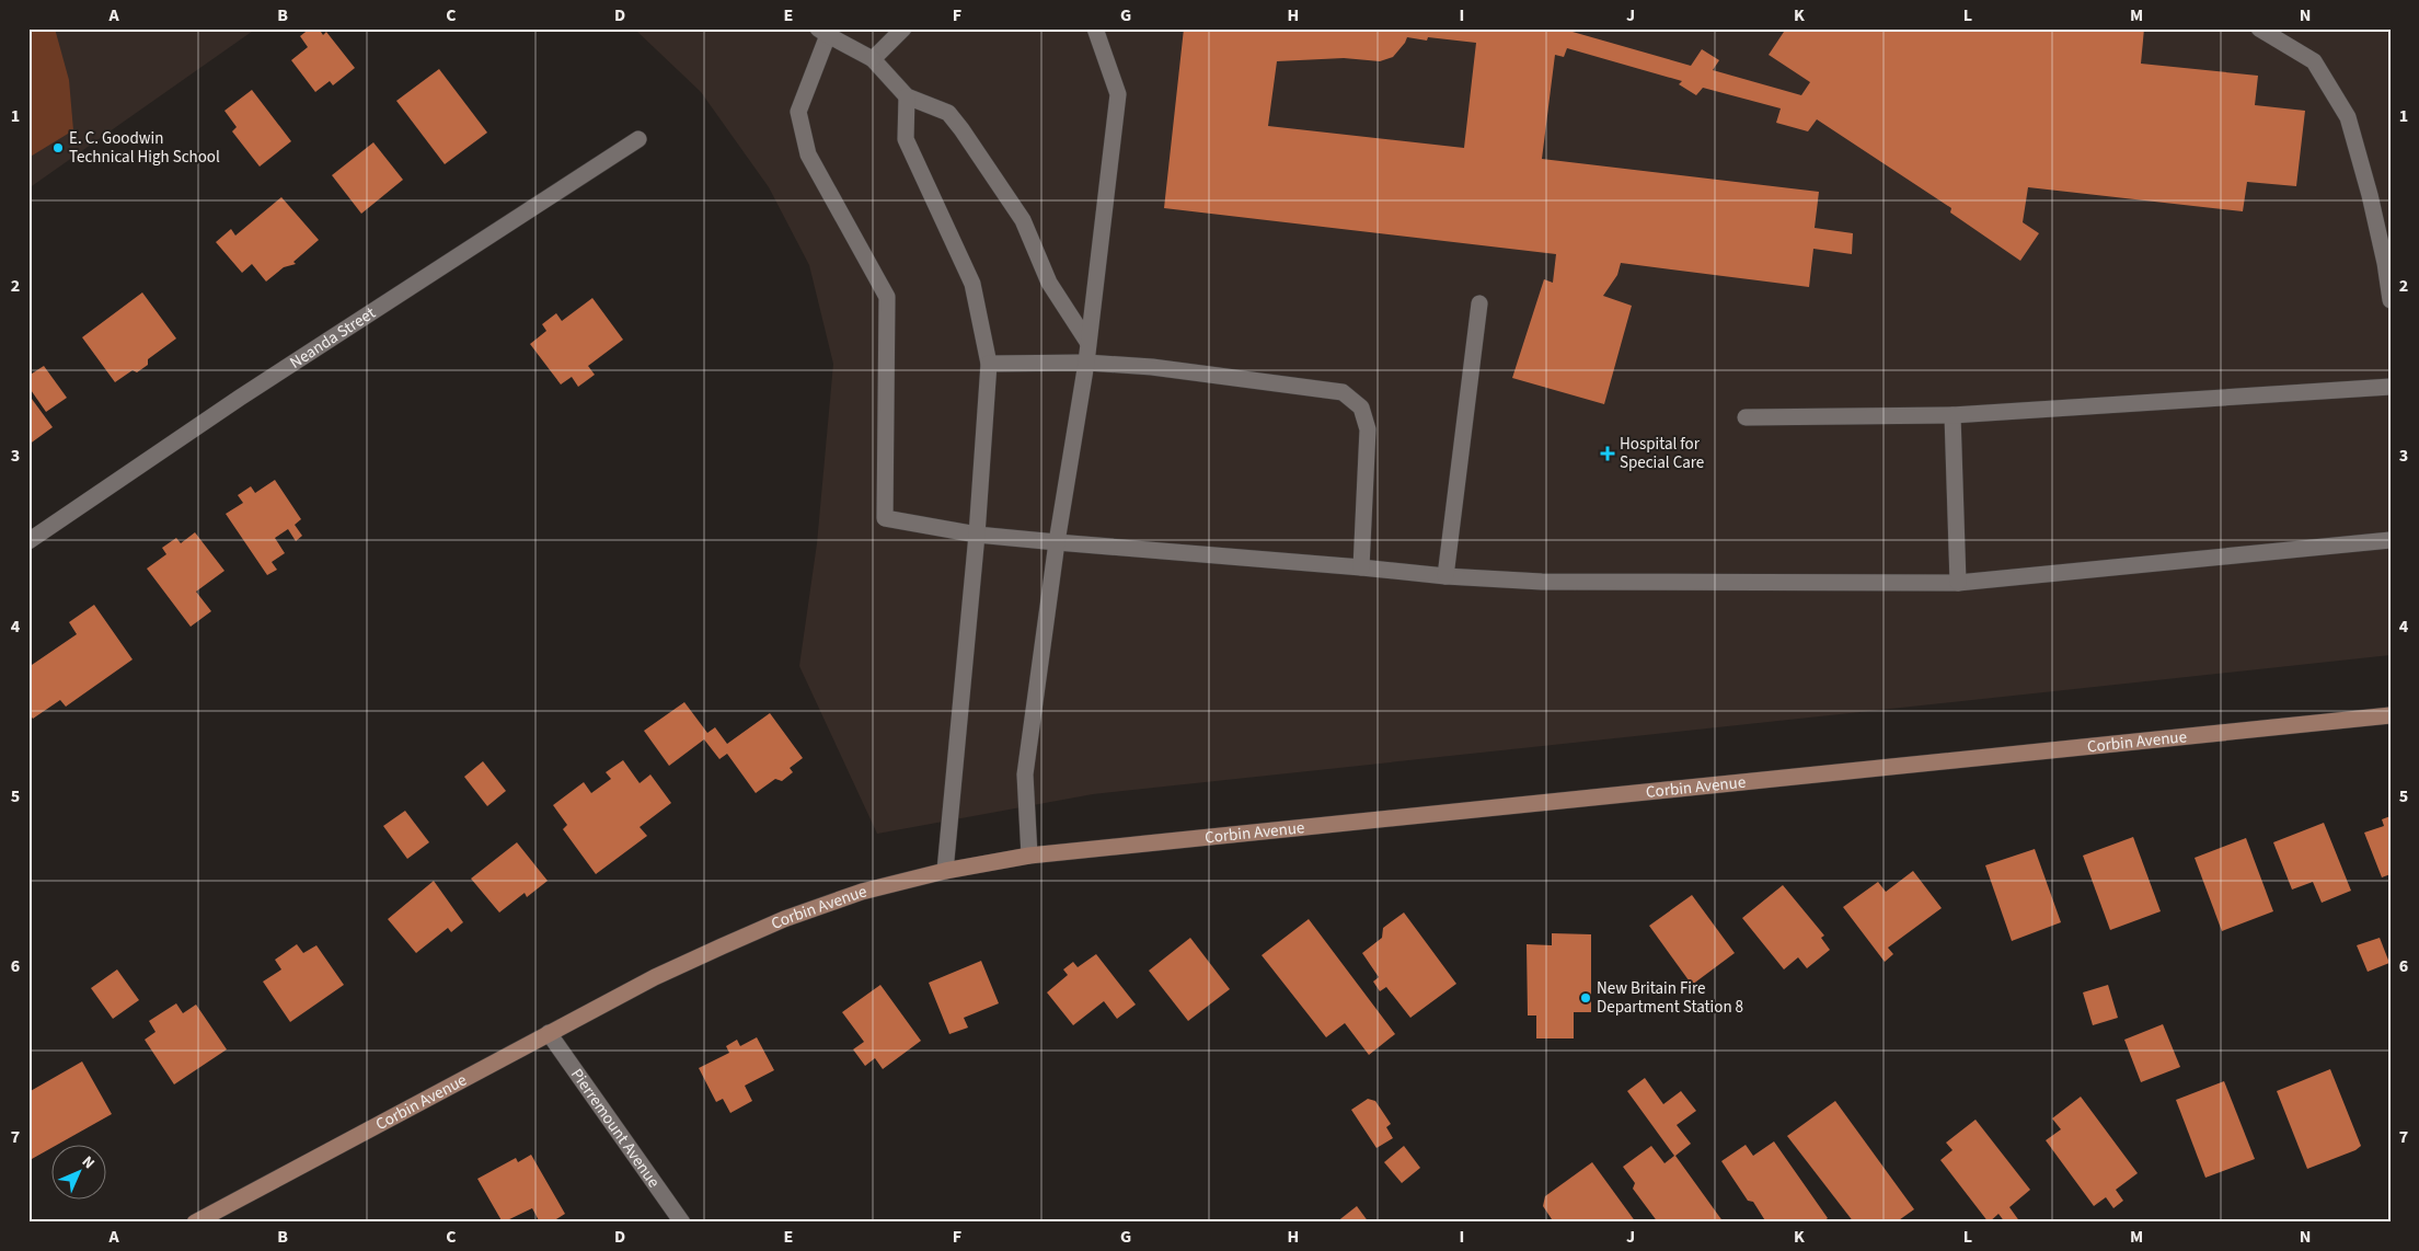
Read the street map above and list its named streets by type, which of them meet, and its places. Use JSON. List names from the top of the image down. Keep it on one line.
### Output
{"streets":{"main road":["Corbin Avenue"],"street":["Neanda Street","Pierremount Avenue"]},"crossings":[["Corbin Avenue","Pierremount Avenue"]],"places":{"other":["E. C. Goodwin Technical High School","New Britain Fire Department Station 8"],"health":["Hospital for Special Care"]},"north":"top right","grid":{"columns":["A","B","C","D","E","F","G","H","I","J","K","L","M","N"],"rows":["1","2","3","4","5","6","7"]}}
